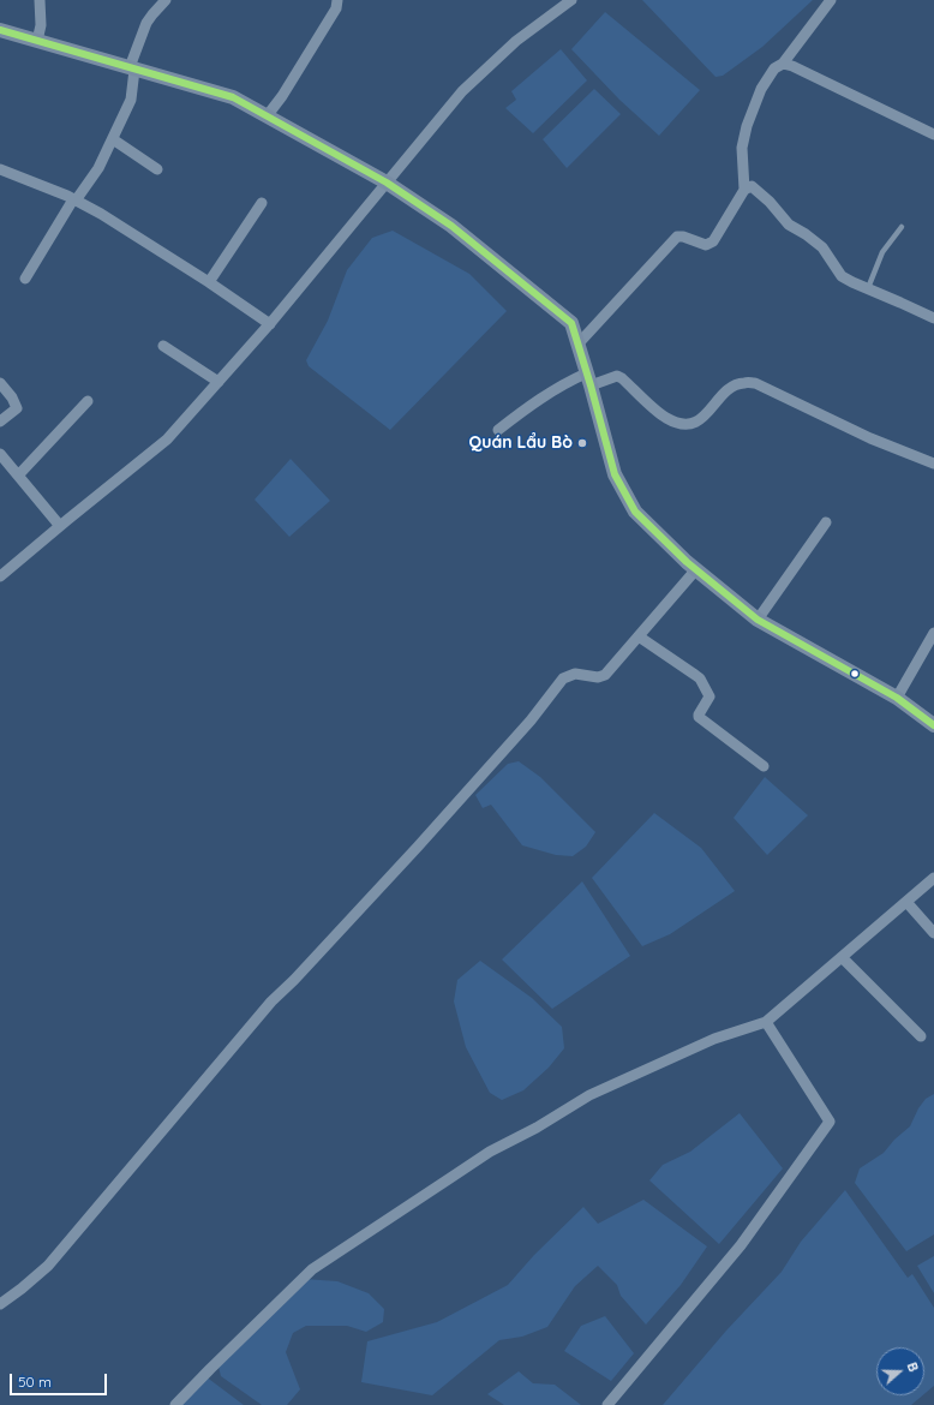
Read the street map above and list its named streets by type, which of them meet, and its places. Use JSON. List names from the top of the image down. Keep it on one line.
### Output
{"places":["Quán Lẩu Bò"],"scale_bar":"50 m","north":"right"}
